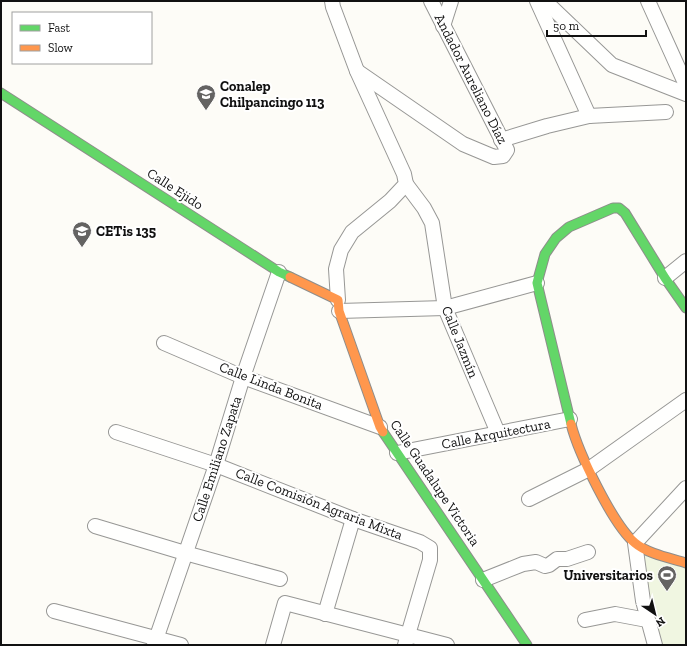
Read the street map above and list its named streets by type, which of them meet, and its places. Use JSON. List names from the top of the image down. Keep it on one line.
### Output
{"streets":{"street":["Andador Aureliano Díaz","Calle Ejido","Calle Jazmín","Calle Linda Bonita","Calle Arquitectura","Calle Emiliano Zapata","Calle Guadalupe Victoria","Calle Comisión Agraria Mixta"]},"crossings":[["Andador Aureliano Díaz","Calle Jazmín"],["Calle Ejido","Calle Emiliano Zapata"],["Calle Ejido","Calle Guadalupe Victoria"],["Calle Jazmín","Calle Arquitectura"],["Calle Linda Bonita","Calle Emiliano Zapata"],["Calle Linda Bonita","Calle Guadalupe Victoria"],["Calle Arquitectura","Calle Guadalupe Victoria"],["Calle Emiliano Zapata","Calle Comisión Agraria Mixta"]],"places":{"school or university":["Conalep Chilpancingo 113","CETis 135"],"sports":["Universitarios"]},"legend":["Fast","Slow"],"scale_bar":"50 m","north":"bottom right"}
